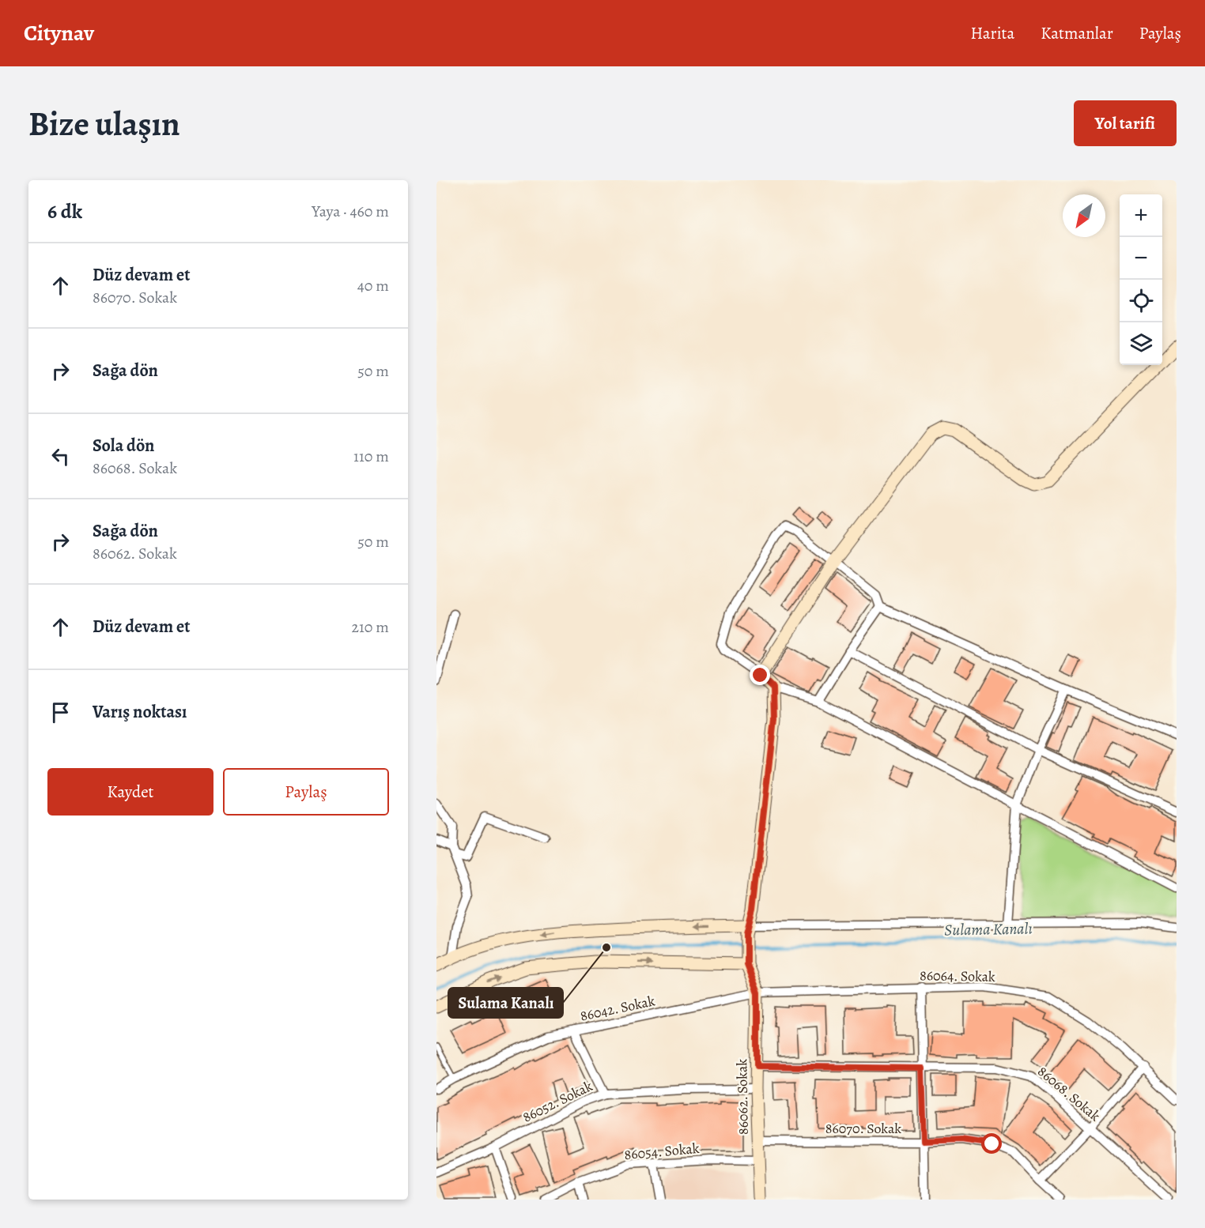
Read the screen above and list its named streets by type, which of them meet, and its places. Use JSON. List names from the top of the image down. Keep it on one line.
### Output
{"streets":{"main road":["86062. Sokak"],"street":["86064. Sokak","86042. Sokak","86068. Sokak","86052. Sokak","86070. Sokak","86054. Sokak"]},"crossings":[["86064. Sokak","86042. Sokak"],["86064. Sokak","86062. Sokak"],["86042. Sokak","86062. Sokak"],["86068. Sokak","86062. Sokak"],["86062. Sokak","86052. Sokak"],["86062. Sokak","86070. Sokak"],["86062. Sokak","86054. Sokak"]],"water":["Sulama Kanalı"],"places":["Sulama Kanalı"],"north":"bottom left","page":{"header":"Citynav","nav":["Harita","Katmanlar","Paylaş"],"buttons":["Yol tarifi",["Kaydet","Paylaş"]],"title":"Bize ulaşın","heading":["6 dk","Yaya · 460 m"],"map_buttons":["+","−"],"list":[["Düz devam et","86070. Sokak","40 m"],["Sağa dön","50 m"],["Sola dön","86068. Sokak","110 m"],["Sağa dön","86062. Sokak","50 m"],["Düz devam et","210 m"],"Varış noktası"]}}
